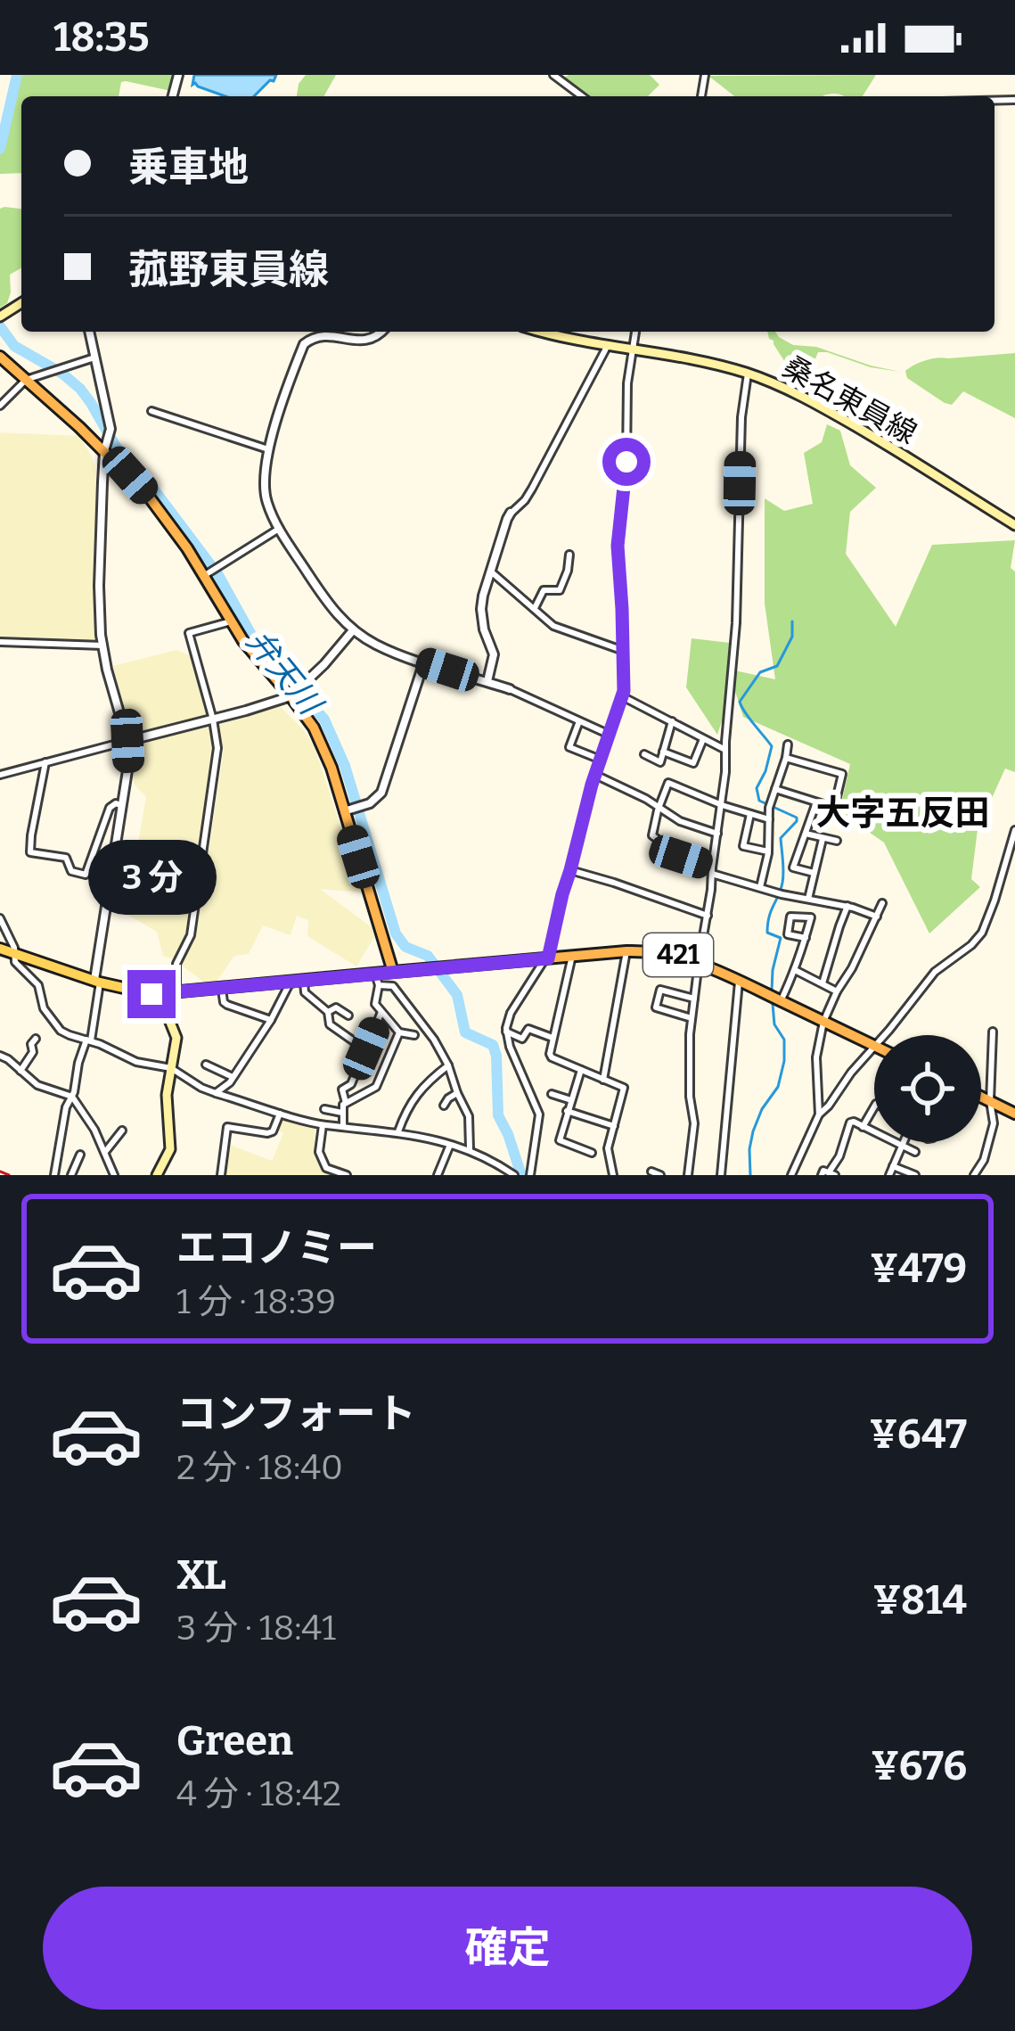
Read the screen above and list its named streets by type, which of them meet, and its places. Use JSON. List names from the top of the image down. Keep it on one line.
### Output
{"streets":{"highway":["421"],"main road":["桑名東員線"]},"districts":["大字五反田"],"water":["弁天川"],"page":{"status":"18:35","banner":["乗車地","菰野東員線"],"bubble":"3 分","list":[{"name":"エコノミー","note":"1 分 · 18:39","value":"¥479"},{"name":"コンフォート","note":"2 分 · 18:40","value":"¥647"},{"name":"XL","note":"3 分 · 18:41","value":"¥814"},{"name":"Green","note":"4 分 · 18:42","value":"¥676"}],"buttons":"確定"}}
